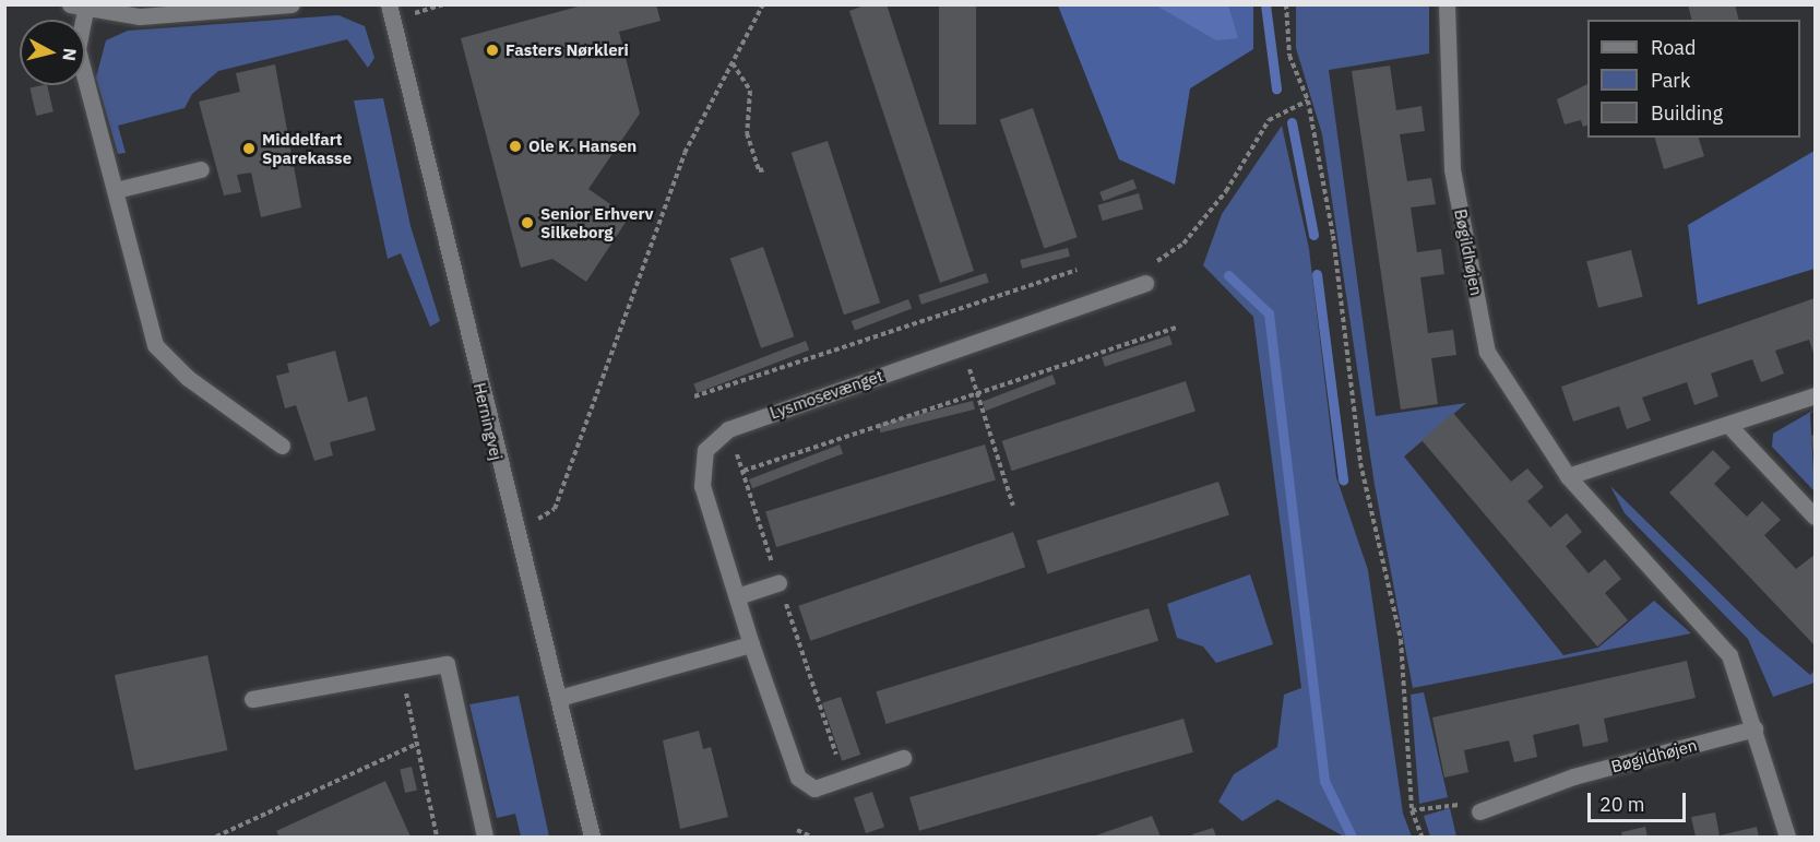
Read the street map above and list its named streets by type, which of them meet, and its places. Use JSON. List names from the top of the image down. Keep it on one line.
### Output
{"streets":{"street":["Bøgildhøjen","Lysmosevænget","Herningvej"]},"places":["Fasters Nørkleri","Ole K. Hansen","Middelfart Sparekasse","Senior Erhverv Silkeborg"],"legend":["Road","Park","Building"],"scale_bar":"20 m","north":"right"}
